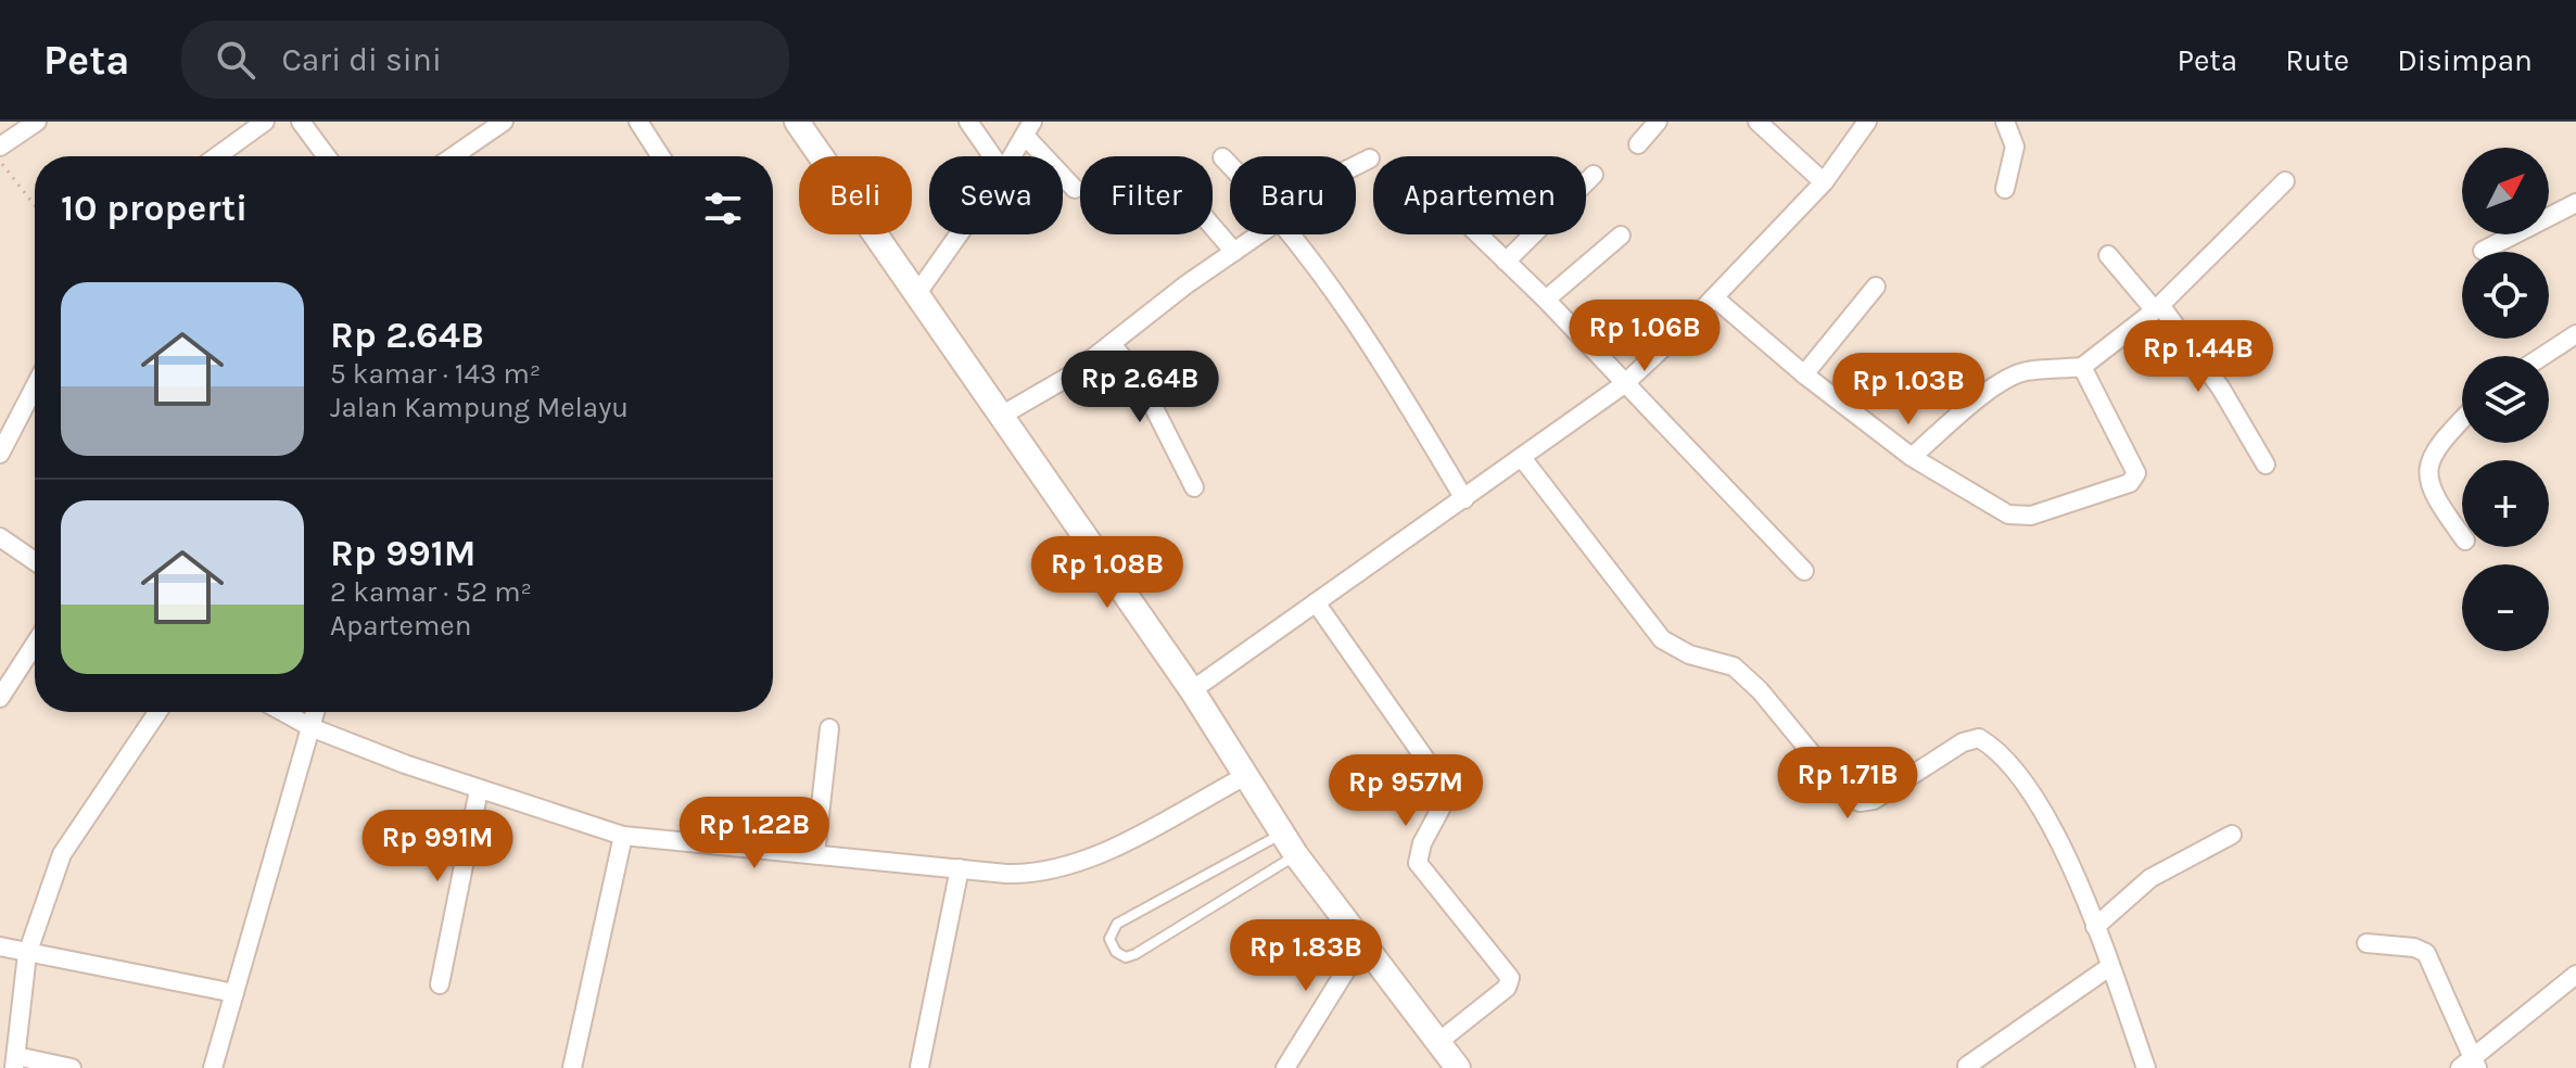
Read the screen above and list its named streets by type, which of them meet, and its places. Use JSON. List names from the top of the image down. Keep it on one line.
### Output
{"north":"top right","page":{"header":"Peta","search":"Cari di sini","nav":["Peta","Rute","Disimpan"],"map_buttons":["+","−"],"chip":["Beli","Sewa","Filter","Baru","Apartemen"],"heading":"10 properti","list":[{"name":"Rp 2.64B","note":"5 kamar · 143 m² · Jalan Kampung Melayu"},{"name":"Rp 991M","note":"2 kamar · 52 m² · Apartemen"}],"price":["Rp 1.06B","Rp 1.44B","Rp 2.64B","Rp 1.03B","Rp 1.08B","Rp 1.71B","Rp 957M","Rp 1.22B","Rp 991M","Rp 1.83B"]}}
